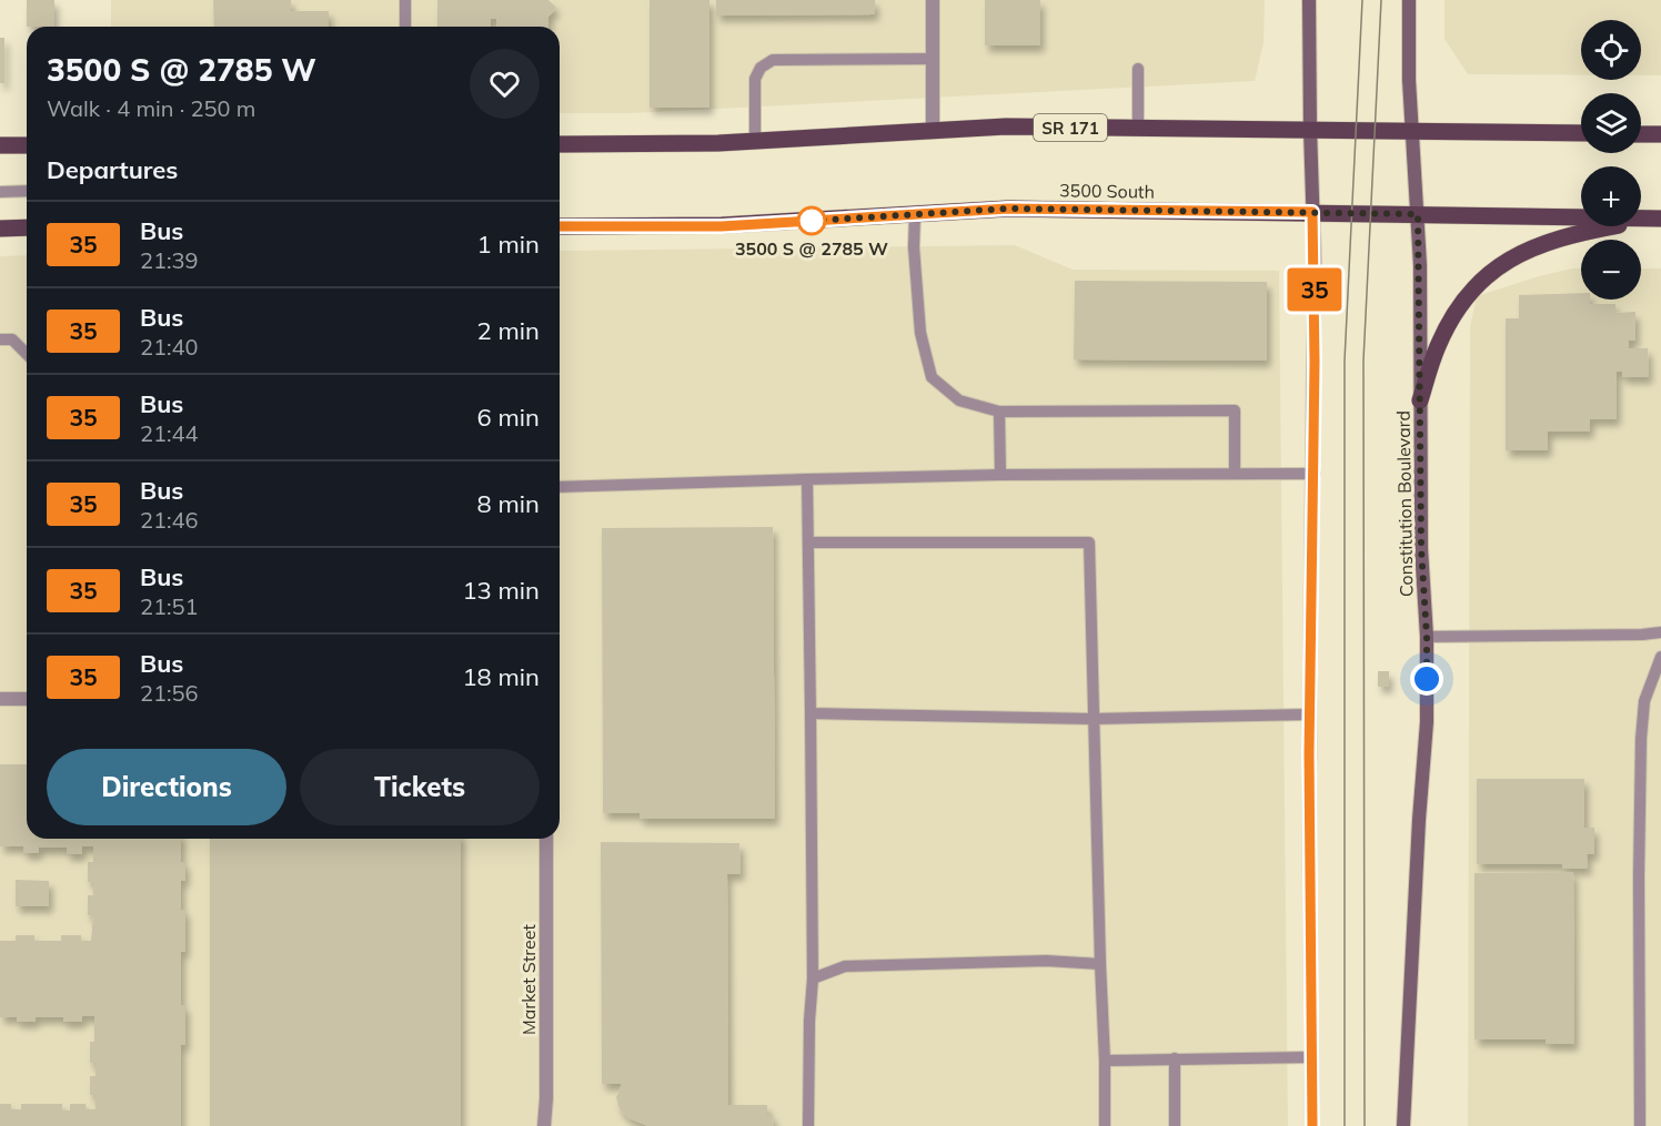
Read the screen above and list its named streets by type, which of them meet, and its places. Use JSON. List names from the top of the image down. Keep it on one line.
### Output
{"streets":{"main road":["SR 171","3500 South","Constitution Boulevard"],"street":["Market Street"]},"crossings":[["SR 171","Constitution Boulevard"],["3500 South","Constitution Boulevard"]],"places":["3500 S @ 2785 W"],"lines":["bus line 35"],"page":{"on_map":"35","map_buttons":["+","−"],"heading":[["3500 S @ 2785 W","Walk · 4 min · 250 m"],"Departures"],"list":[{"mark":"35","name":"Bus","note":"21:39","value":"1 min"},{"mark":"35","name":"Bus","note":"21:40","value":"2 min"},{"mark":"35","name":"Bus","note":"21:44","value":"6 min"},{"mark":"35","name":"Bus","note":"21:46","value":"8 min"},{"mark":"35","name":"Bus","note":"21:51","value":"13 min"},{"mark":"35","name":"Bus","note":"21:56","value":"18 min"}],"buttons":["Directions","Tickets"]}}
